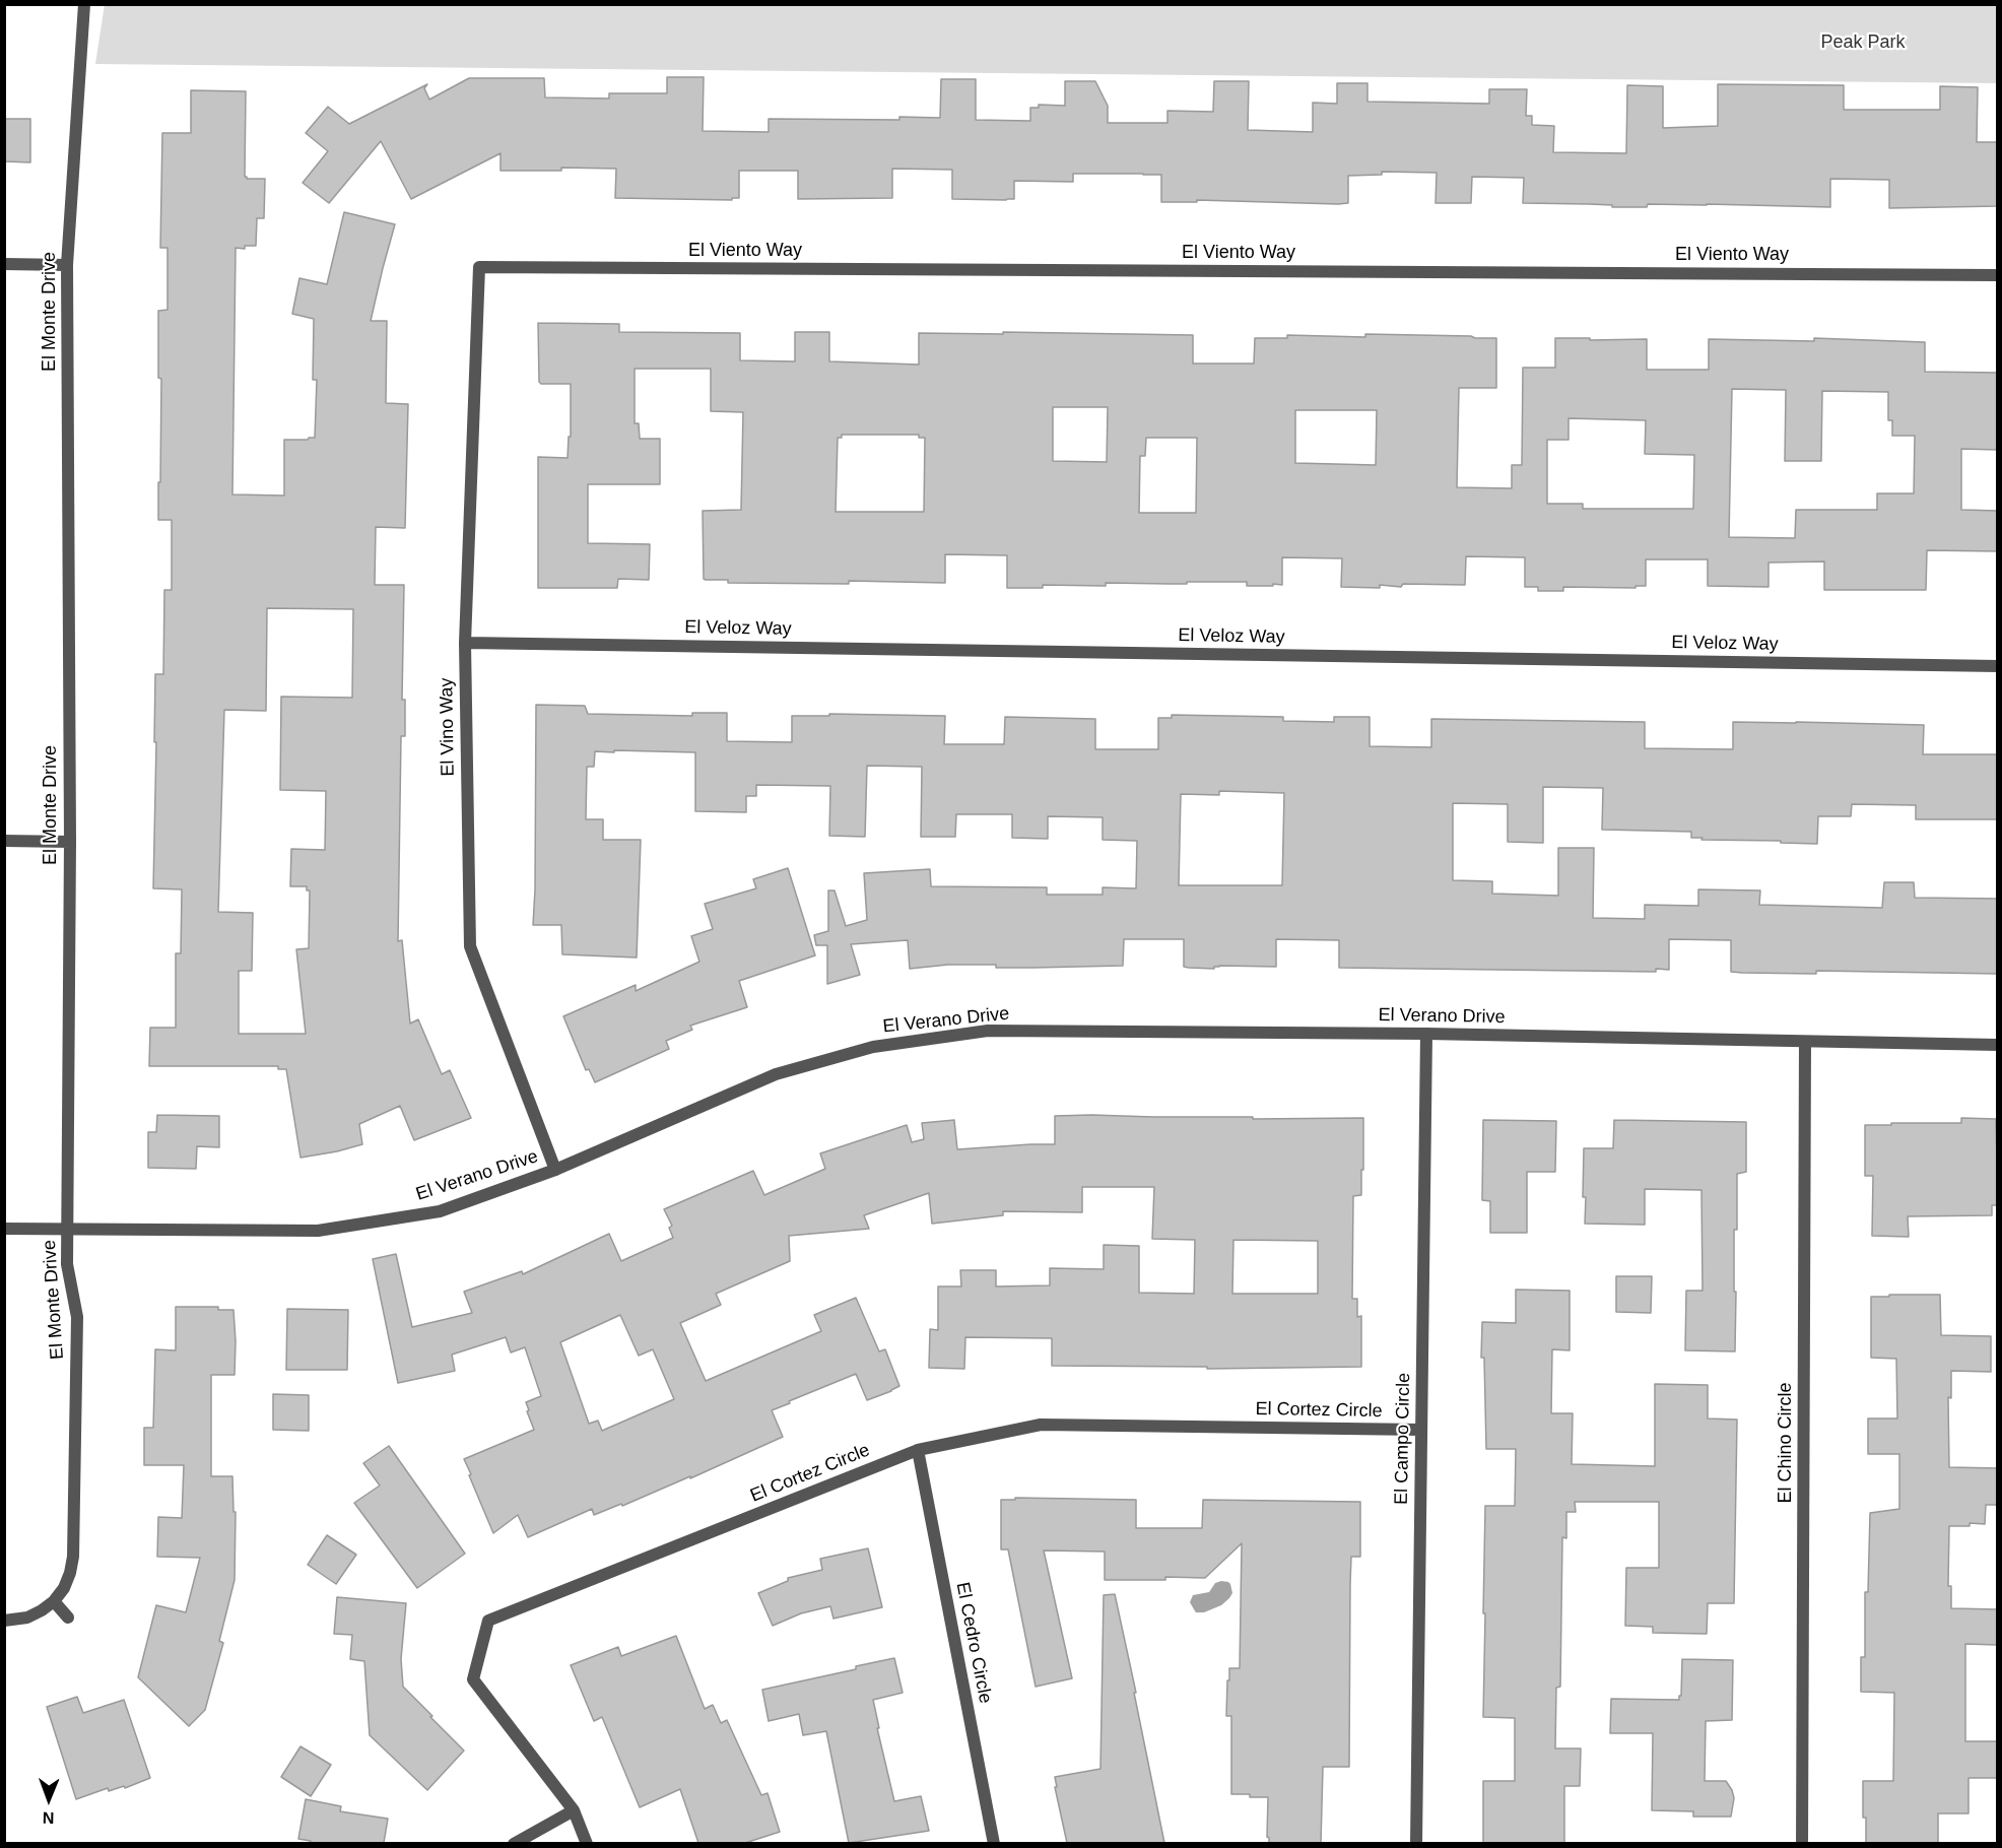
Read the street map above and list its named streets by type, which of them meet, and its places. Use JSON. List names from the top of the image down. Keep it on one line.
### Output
{"streets":{"street":["El Viento Way","El Monte Drive","El Veloz Way","El Vino Way","El Verano Drive","El Cortez Circle","El Campo Circle","El Chino Circle","El Cedro Circle"]},"crossings":[["El Viento Way","El Vino Way"],["El Monte Drive","El Verano Drive"],["El Veloz Way","El Vino Way"],["El Vino Way","El Verano Drive"],["El Verano Drive","El Campo Circle"],["El Verano Drive","El Chino Circle"],["El Cortez Circle","El Campo Circle"],["El Cortez Circle","El Cedro Circle"]],"parks":["Peak Park"],"north":"bottom"}
